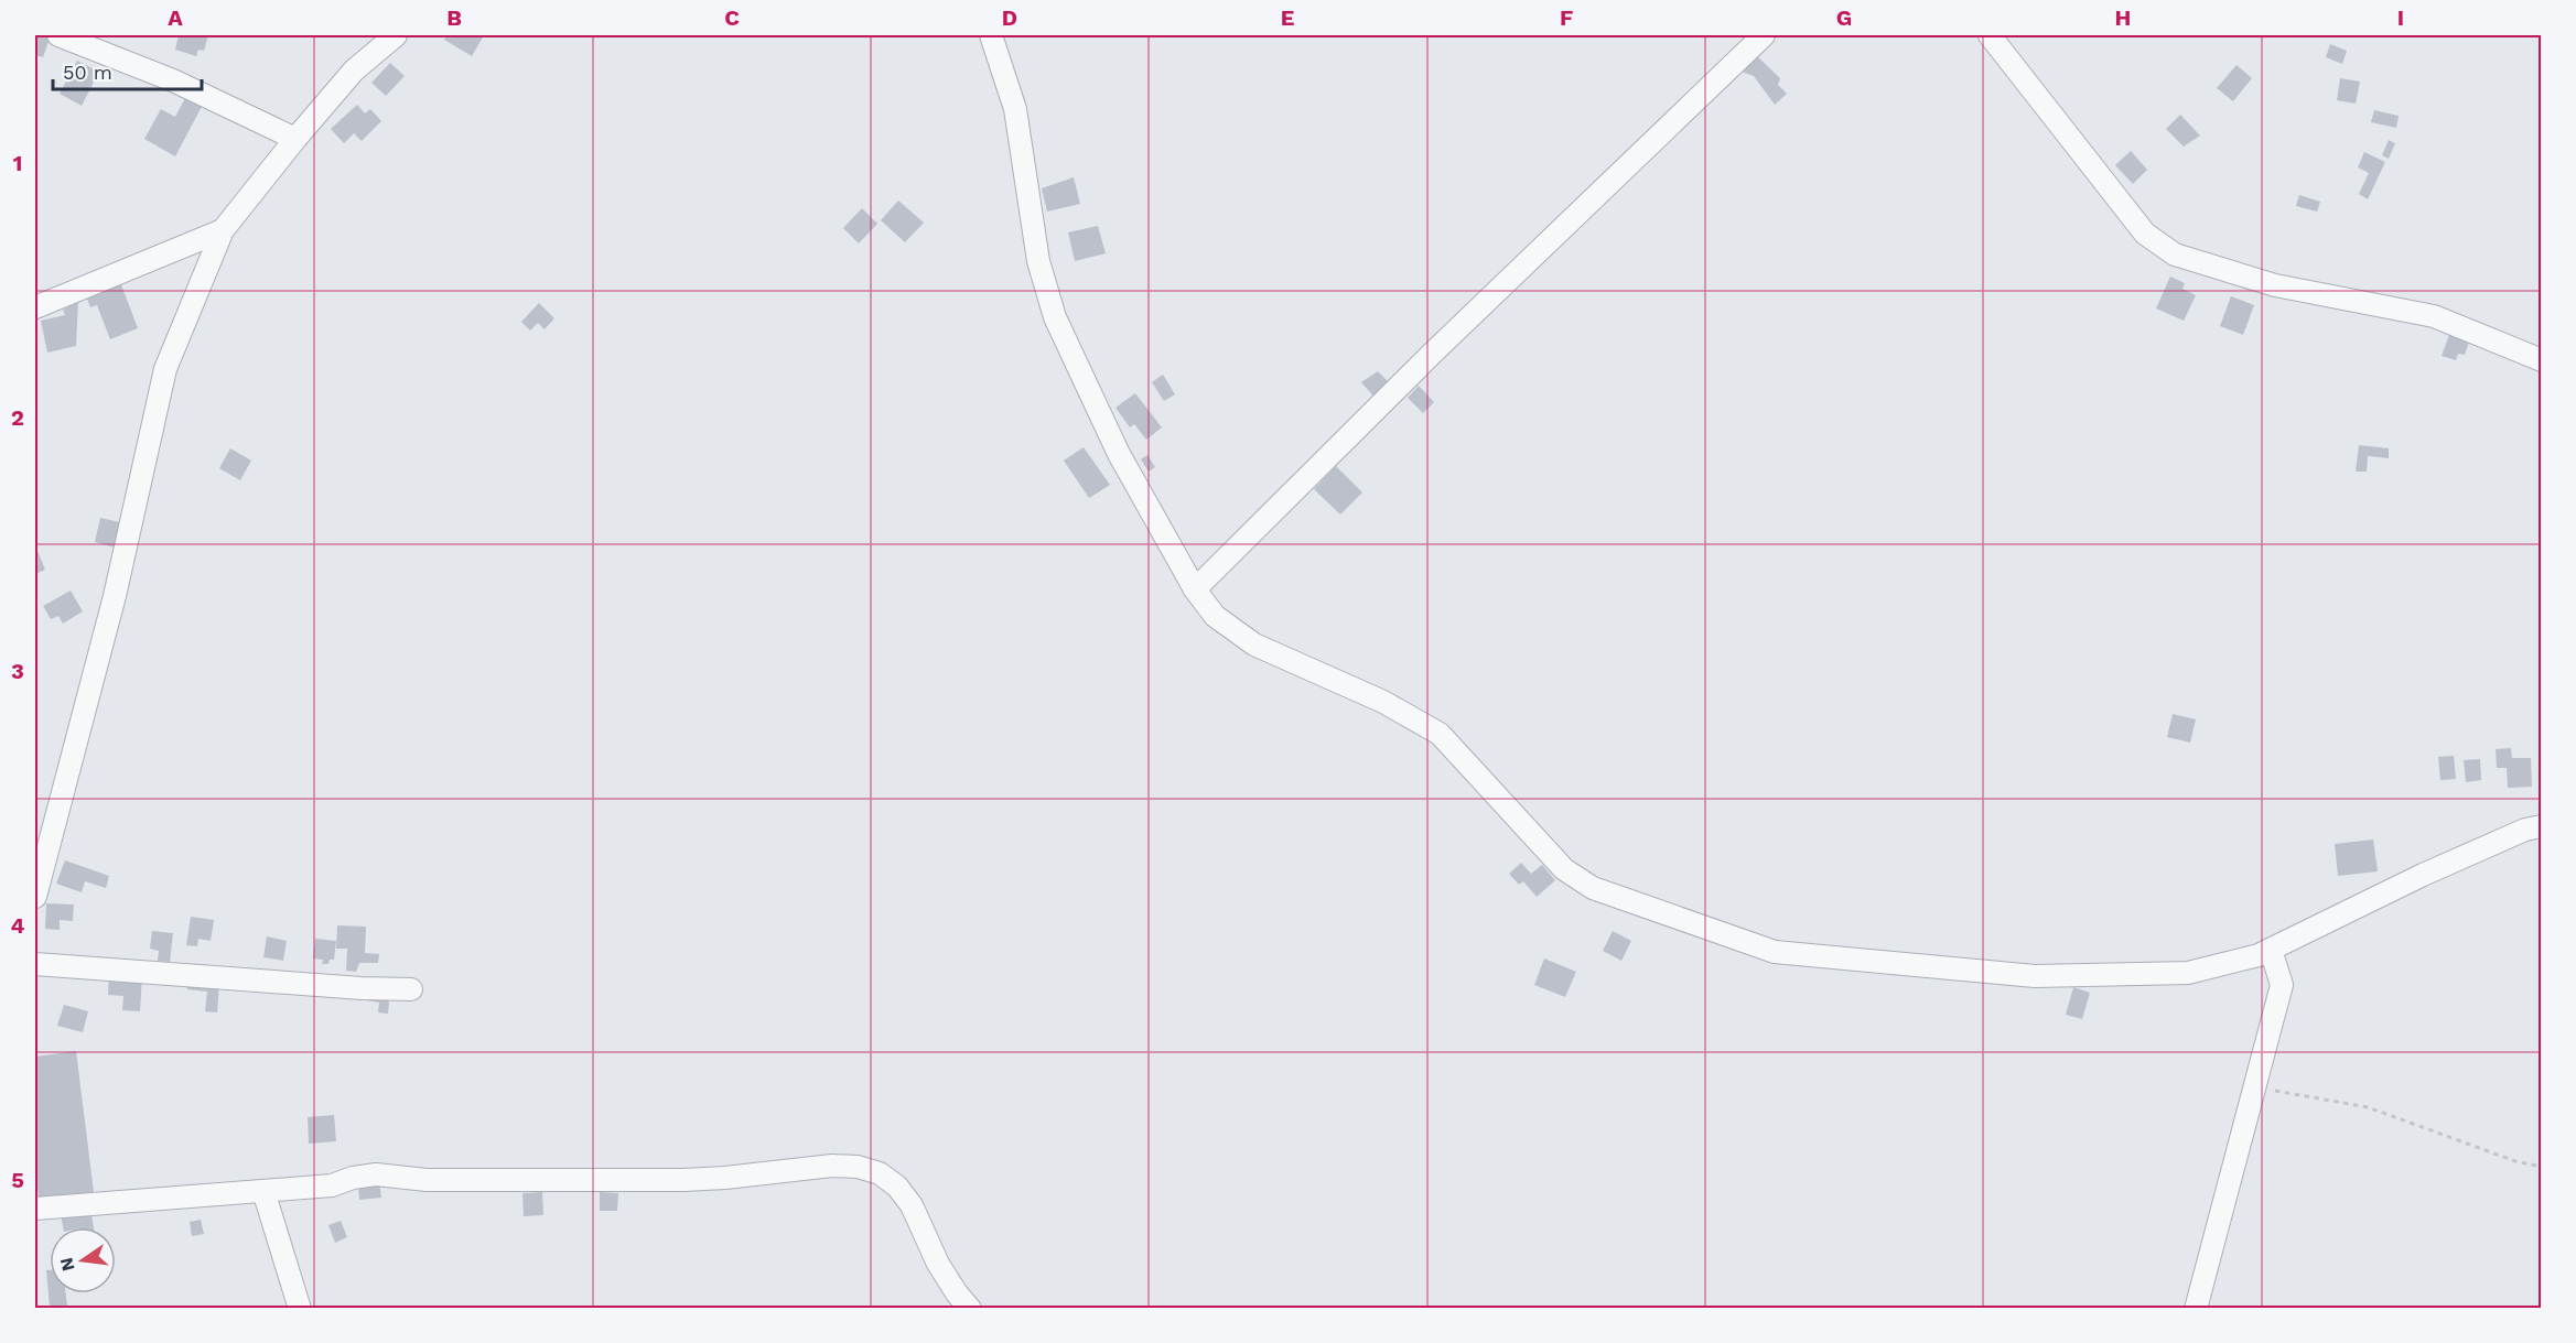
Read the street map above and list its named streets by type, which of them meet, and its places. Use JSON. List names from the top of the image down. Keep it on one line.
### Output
{"scale_bar":"50 m","north":"left","grid":{"columns":["A","B","C","D","E","F","G","H","I"],"rows":["1","2","3","4","5"]}}
